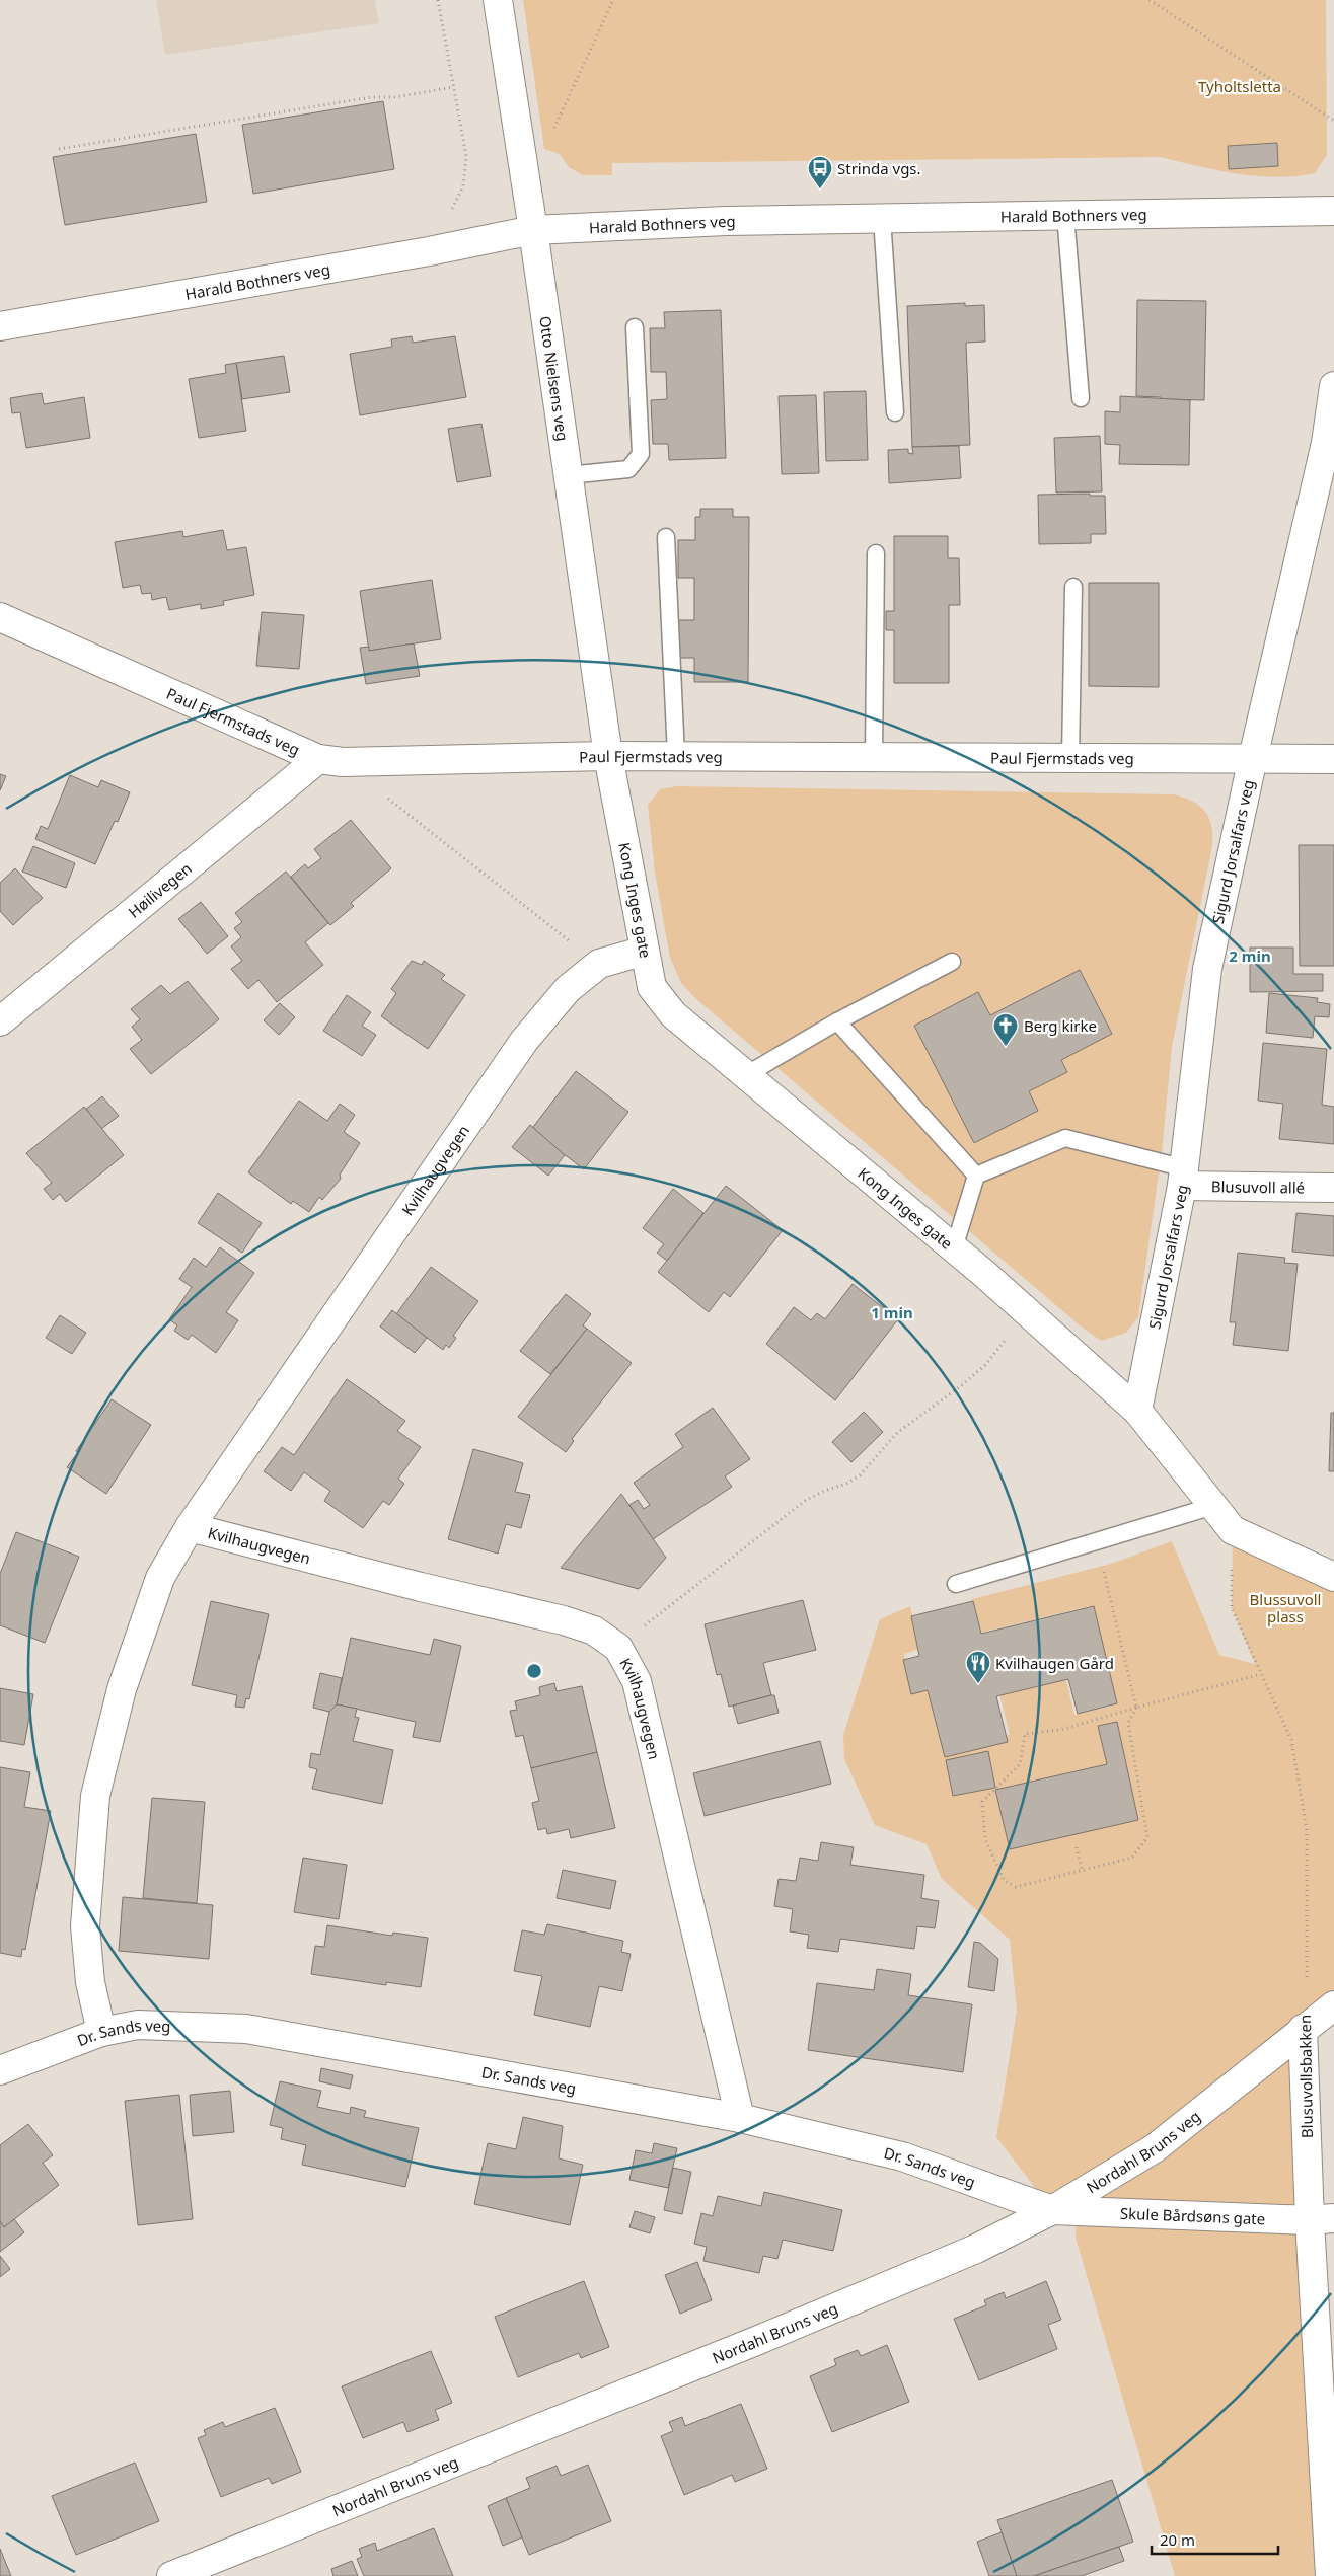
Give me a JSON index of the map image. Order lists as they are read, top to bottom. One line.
{"streets":{"street":["Harald Bothners veg","Otto Nielsens veg","Paul Fjermstads veg","Sigurd Jorsalfars veg","Høilivegen","Kong Inges gate","Kvilhaugvegen","Blusuvoll allé","Dr. Sands veg","Blusuvollsbakken","Nordahl Bruns veg","Skule Bårdsøns gate"]},"crossings":[["Harald Bothners veg","Otto Nielsens veg"],["Otto Nielsens veg","Paul Fjermstads veg"],["Otto Nielsens veg","Kong Inges gate"],["Paul Fjermstads veg","Sigurd Jorsalfars veg"],["Paul Fjermstads veg","Høilivegen"],["Paul Fjermstads veg","Kong Inges gate"],["Sigurd Jorsalfars veg","Kong Inges gate"],["Sigurd Jorsalfars veg","Blusuvoll allé"],["Kong Inges gate","Kvilhaugvegen"],["Kong Inges gate","Blusuvollsbakken"],["Kvilhaugvegen","Dr. Sands veg"],["Dr. Sands veg","Nordahl Bruns veg"],["Dr. Sands veg","Skule Bårdsøns gate"],["Blusuvollsbakken","Nordahl Bruns veg"],["Blusuvollsbakken","Skule Bårdsøns gate"],["Nordahl Bruns veg","Skule Bårdsøns gate"]],"parks":["Tyholtsletta","Blussuvoll plass"],"places":{"bus stop":["Strinda vgs."],"church":["Berg kirke"],"restaurant":["Kvilhaugen Gård"]},"scale_bar":"20 m","rings":["2 min","1 min"]}
